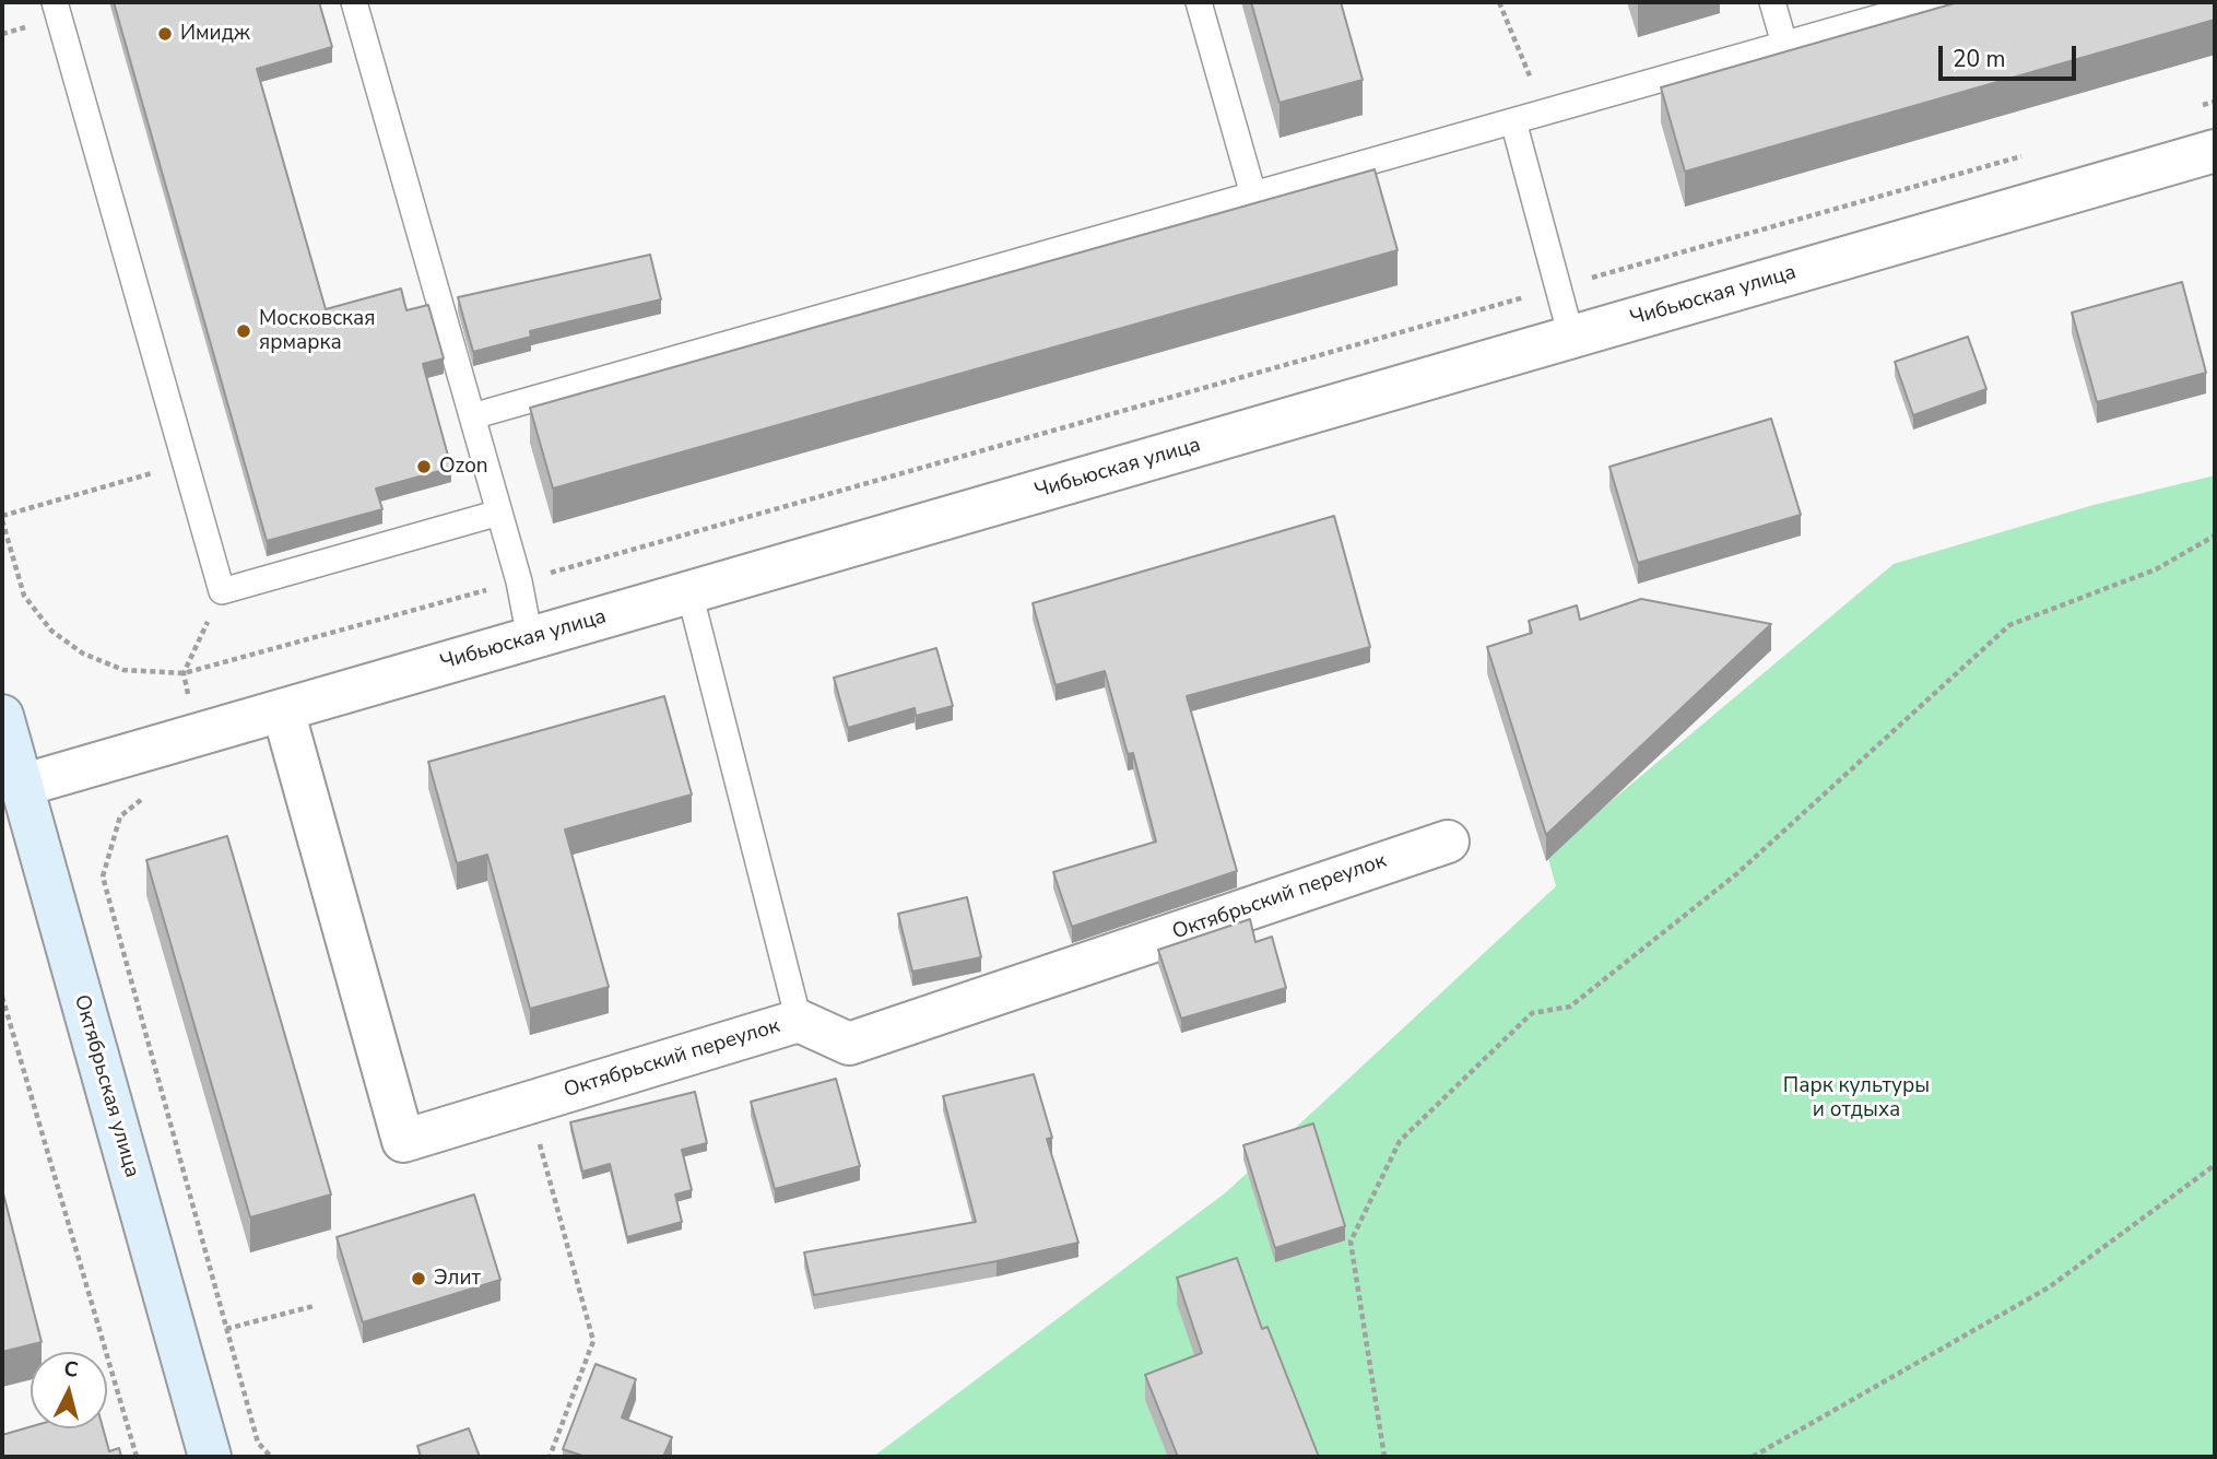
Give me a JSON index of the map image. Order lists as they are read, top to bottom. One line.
{"streets":{"main road":["Октябрьская улица"],"street":["Чибьюская улица","Октябрьский переулок"]},"crossings":[["Чибьюская улица","Октябрьский переулок"],["Чибьюская улица","Октябрьская улица"]],"parks":["Парк культуры и отдыха"],"places":["Имидж","Московская ярмарка","Ozon","Элит"],"scale_bar":"20 m","north":"top"}
